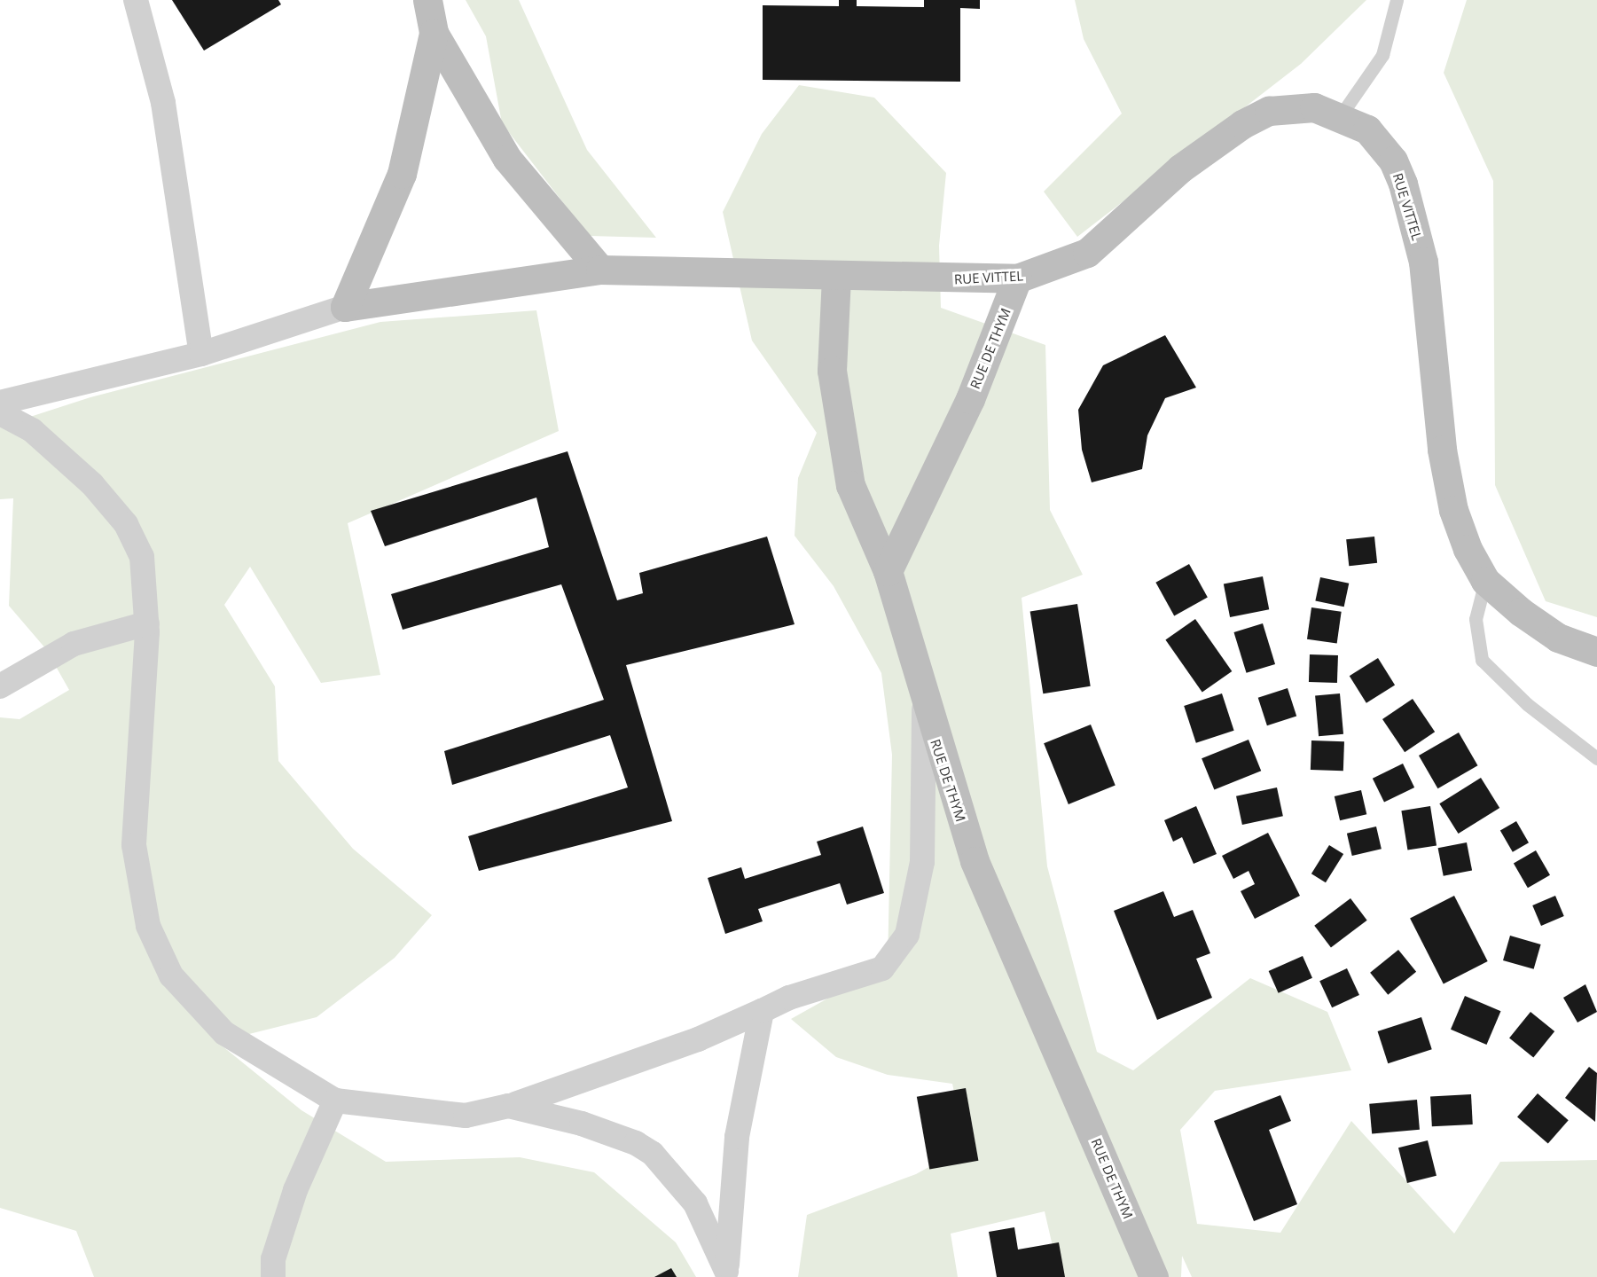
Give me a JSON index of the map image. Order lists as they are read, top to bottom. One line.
{"streets":{"street":["RUE VITTEL","RUE DE THYM"]},"crossings":[["RUE VITTEL","RUE DE THYM"]]}
